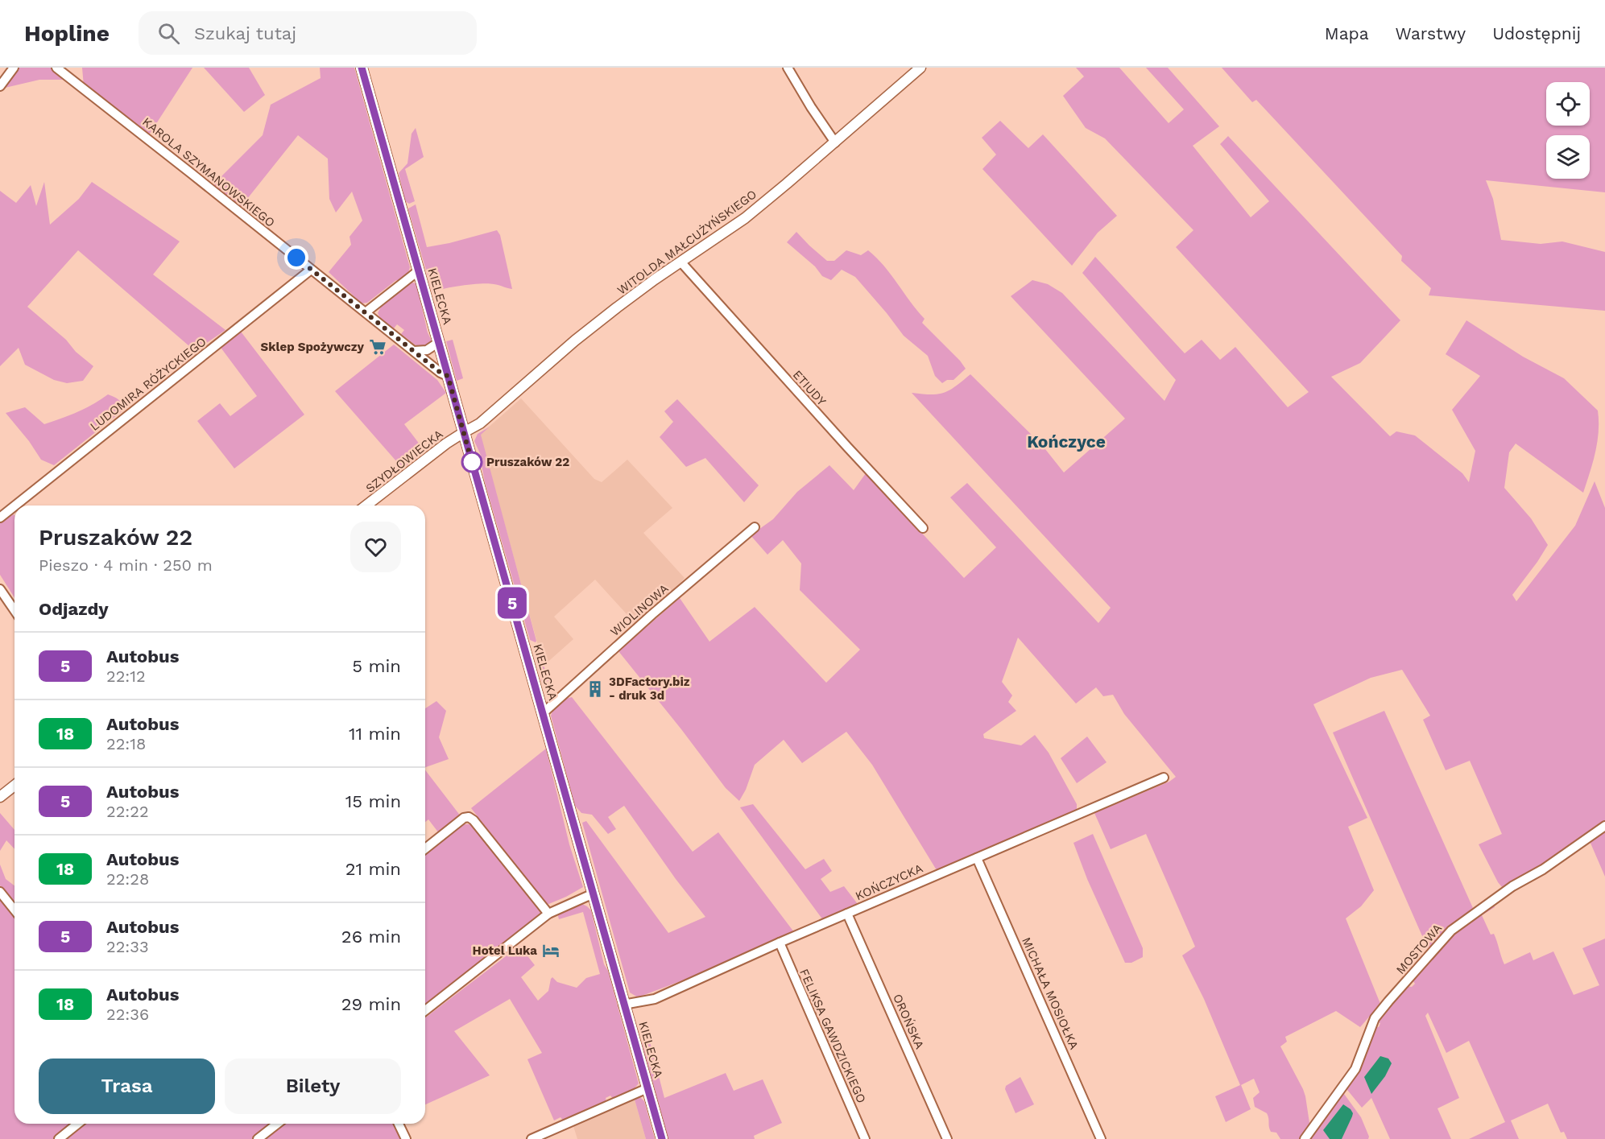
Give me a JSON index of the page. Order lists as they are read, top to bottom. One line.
{"streets":{"main road":["KIELECKA"],"street":["KAROLA SZYMANOWSKIEGO","WITOLDA MAŁCUŻYŃSKIEGO","LUDOMIRA RÓŻYCKIEGO","ETIUDY","SZYDŁOWIECKA","WIOLINOWA","KOŃCZYCKA","MOSTOWA","MICHAŁA MOSIOŁKA","OROŃSKA","FELIKSA GAWDZICKIEGO"]},"crossings":[["KAROLA SZYMANOWSKIEGO","KIELECKA"],["KAROLA SZYMANOWSKIEGO","LUDOMIRA RÓŻYCKIEGO"],["WITOLDA MAŁCUŻYŃSKIEGO","KIELECKA"],["WITOLDA MAŁCUŻYŃSKIEGO","ETIUDY"],["WITOLDA MAŁCUŻYŃSKIEGO","SZYDŁOWIECKA"],["KIELECKA","SZYDŁOWIECKA"],["KIELECKA","WIOLINOWA"],["KIELECKA","KOŃCZYCKA"],["KOŃCZYCKA","MICHAŁA MOSIOŁKA"],["KOŃCZYCKA","OROŃSKA"],["KOŃCZYCKA","FELIKSA GAWDZICKIEGO"]],"districts":["Kończyce"],"places":{"supermarket":["Sklep Spożywczy"],"other":["Pruszaków 22"],"building":["3DFactory.biz - druk 3d"],"hotel":["Hotel Luka"]},"lines":["bus line 5"],"page":{"header":"Hopline","search":"Szukaj tutaj","nav":["Mapa","Warstwy","Udostępnij"],"on_map":"5","heading":[["Pruszaków 22","Pieszo · 4 min · 250 m"],"Odjazdy"],"list":[{"mark":"5","name":"Autobus","note":"22:12","value":"5 min"},{"mark":"18","name":"Autobus","note":"22:18","value":"11 min"},{"mark":"5","name":"Autobus","note":"22:22","value":"15 min"},{"mark":"18","name":"Autobus","note":"22:28","value":"21 min"},{"mark":"5","name":"Autobus","note":"22:33","value":"26 min"},{"mark":"18","name":"Autobus","note":"22:36","value":"29 min"}],"buttons":["Trasa","Bilety"]}}
